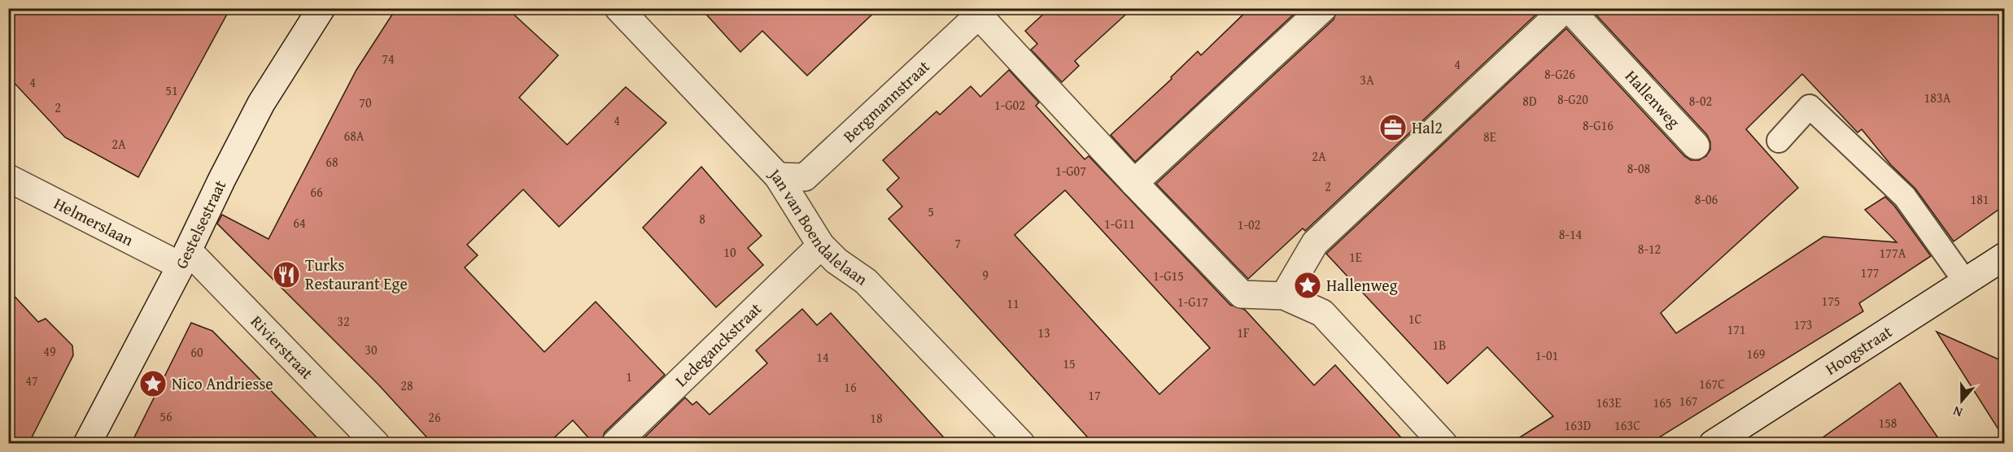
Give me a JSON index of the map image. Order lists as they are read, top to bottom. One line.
{"streets":{"street":["Hallenweg","Bergmannstraat","Helmerslaan","Gestelsestraat","Jan van Boendalelaan","Ledeganckstraat","Rivierstraat","Hoogstraat"]},"crossings":[["Bergmannstraat","Jan van Boendalelaan"],["Helmerslaan","Gestelsestraat"],["Helmerslaan","Rivierstraat"],["Gestelsestraat","Rivierstraat"],["Jan van Boendalelaan","Ledeganckstraat"]],"places":{"office":["Hal2"],"restaurant":["Turks Restaurant Ege"],"place":["Hallenweg","Nico Andriesse"]},"house_numbers":["74","4","8-G26","3A","4","51","183A","8-G20","8D","8-02","70","1-G02","2","4","8-G16","68A","8E","2A","2A","68","8-08","1-G07","2","66","8-06","181","5","8","64","1-G11","1-02","8-14","7","8-12","10","177A","1E","177","9","1-G15","175","1-G17","11","1C","32","173","171","13","1F","1B","30","49","60","169","1-01","14","15","1","47","167C","28","16","17","167","163E","165","56","26","18","158","163D","163C"],"north":"bottom"}
